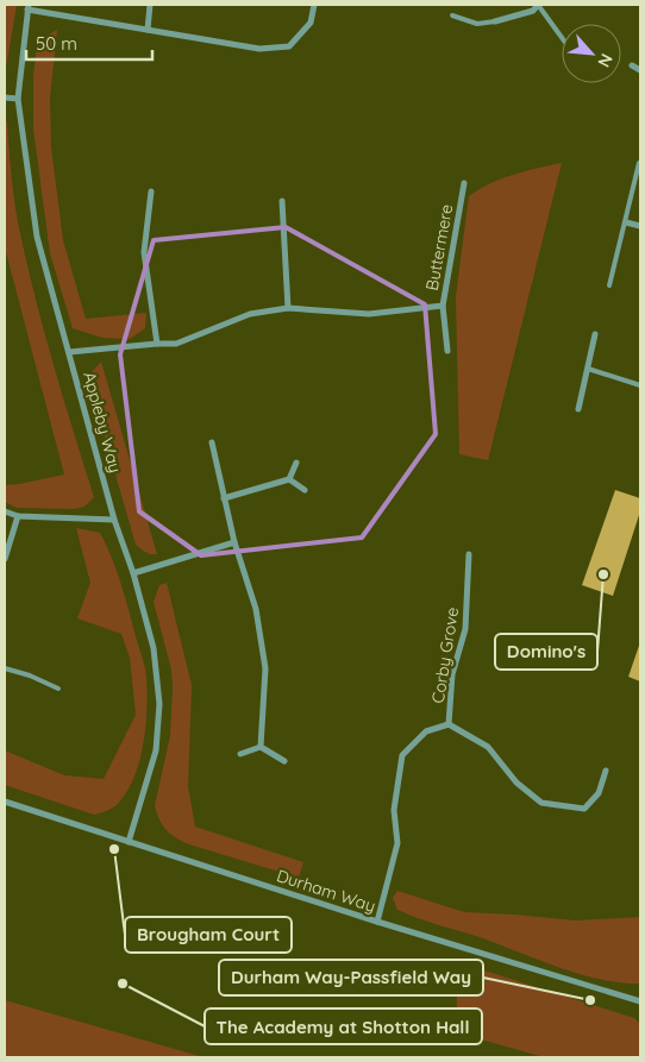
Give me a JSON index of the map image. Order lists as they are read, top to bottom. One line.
{"streets":{"street":["Buttermere","Appleby Way","Corby Grove","Durham Way"]},"crossings":[["Buttermere","Appleby Way"],["Appleby Way","Durham Way"],["Corby Grove","Durham Way"]],"places":["Domino's","Brougham Court","The Academy at Shotton Hall","Durham Way-Passfield Way"],"scale_bar":"50 m","north":"bottom right"}
